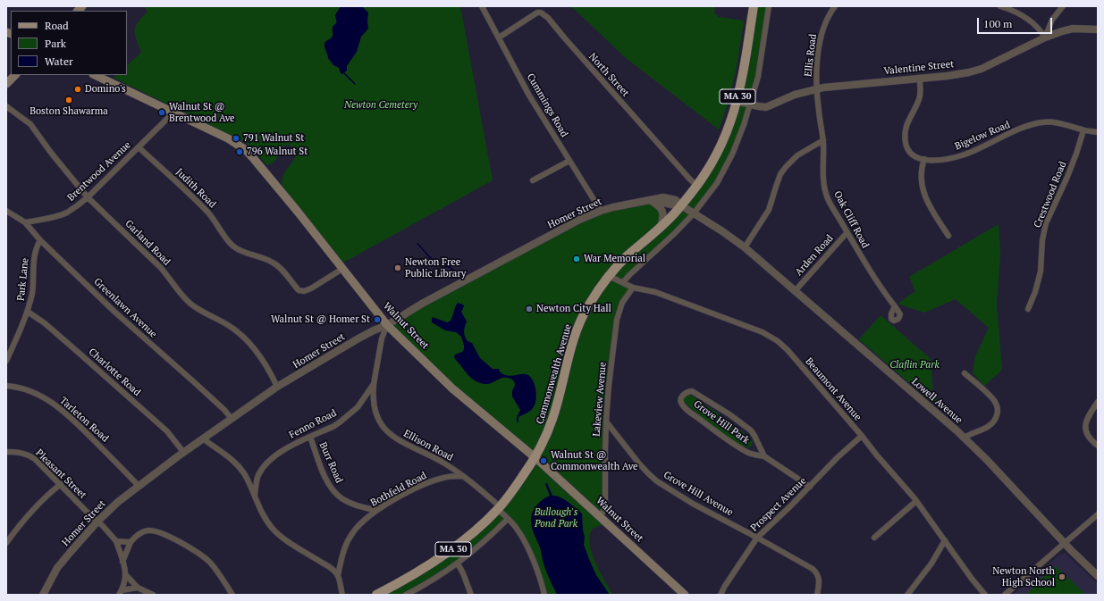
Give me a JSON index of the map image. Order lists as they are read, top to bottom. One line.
{"streets":{"main road":["MA 30","Walnut Street","Commonwealth Avenue"],"street":["Ellis Road","Valentine Street","North Street","Cummings Road","Bigelow Road","Brentwood Avenue","Judith Road","Crestwood Road","Homer Street","Oak Cliff Road","Garland Road","Arden Road","Park Lane","Greenlawn Avenue","Charlotte Road","Beaumont Avenue","Lakeview Avenue","Lowell Avenue","Tarleton Road","Grove Hill Park","Fenno Road","Ellison Road","Burr Road","Pleasant Street","Bothfeld Road","Grove Hill Avenue","Prospect Avenue"]},"crossings":[["Ellis Road","Valentine Street"],["Ellis Road","Oak Cliff Road"],["Valentine Street","Bigelow Road"],["Valentine Street","Oak Cliff Road"],["Valentine Street","Commonwealth Avenue"],["North Street","Cummings Road"],["North Street","Commonwealth Avenue"],["Cummings Road","Homer Street"],["Bigelow Road","Crestwood Road"],["Brentwood Avenue","Judith Road"],["Brentwood Avenue","Garland Road"],["Brentwood Avenue","Greenlawn Avenue"],["Brentwood Avenue","Walnut Street"],["Judith Road","Walnut Street"],["Homer Street","Garland Road"],["Homer Street","Greenlawn Avenue"],["Homer Street","Walnut Street"],["Homer Street","Charlotte Road"],["Homer Street","Commonwealth Avenue"],["Homer Street","Lowell Avenue"],["Homer Street","Tarleton Road"],["Homer Street","Fenno Road"],["Homer Street","Pleasant Street"],["Oak Cliff Road","Arden Road"],["Arden Road","Lowell Avenue"],["Park Lane","Greenlawn Avenue"],["Park Lane","Charlotte Road"],["Walnut Street","Commonwealth Avenue"],["Walnut Street","Lakeview Avenue"],["Walnut Street","Fenno Road"],["Commonwealth Avenue","Beaumont Avenue"],["Commonwealth Avenue","Lowell Avenue"],["Commonwealth Avenue","Ellison Road"],["Beaumont Avenue","Lakeview Avenue"],["Beaumont Avenue","Prospect Avenue"],["Lakeview Avenue","Grove Hill Avenue"],["Grove Hill Park","Prospect Avenue"],["Fenno Road","Ellison Road"],["Fenno Road","Burr Road"],["Ellison Road","Bothfeld Road"],["Burr Road","Bothfeld Road"],["Grove Hill Avenue","Prospect Avenue"]],"parks":["Newton Cemetery","Claflin Park","Bullough's Pond Park"],"places":["Domino's","Boston Shawarma","Walnut St @ Brentwood Ave","791 Walnut St","796 Walnut St","War Memorial","Newton Free Public Library","Newton City Hall","Walnut St @ Homer St","Walnut St @ Commonwealth Ave","Newton North High School"],"legend":["Road","Park","Water"],"scale_bar":"100 m"}
